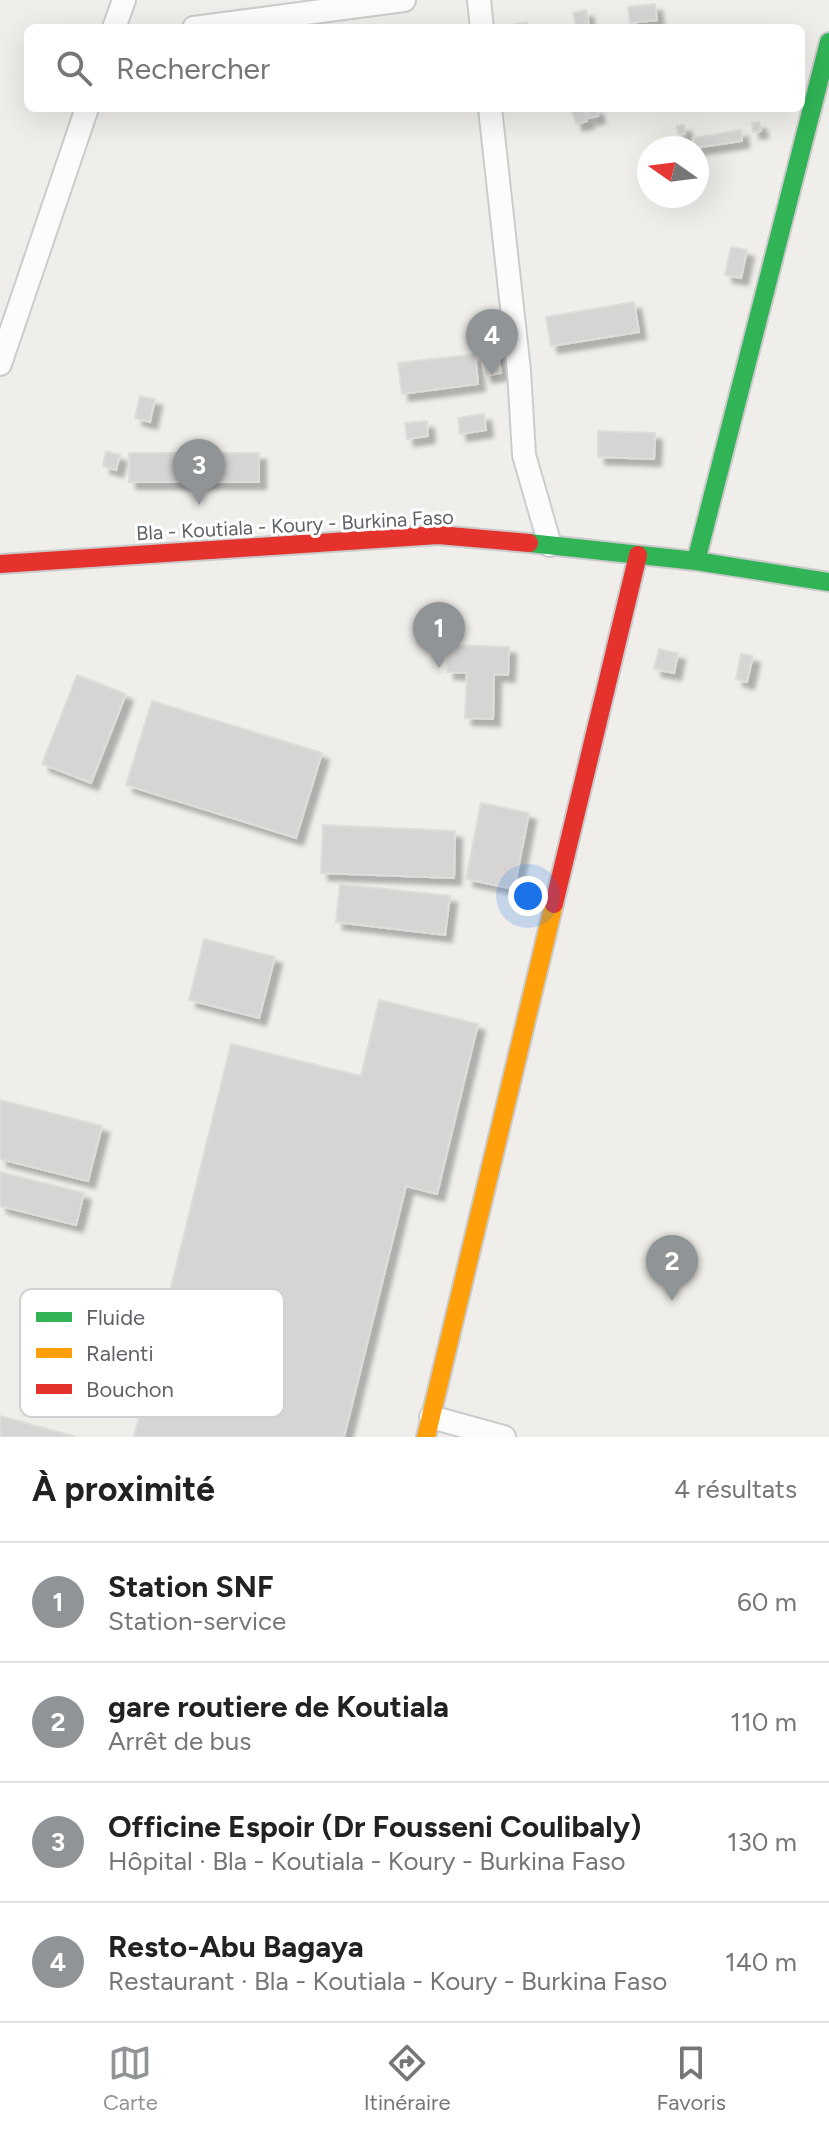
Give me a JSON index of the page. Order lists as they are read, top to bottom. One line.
{"streets":{"street":["Bla - Koutiala - Koury - Burkina Faso"]},"legend":["Fluide","Ralenti","Bouchon"],"north":"left","page":{"search":"Rechercher","pins":["4","3","1","2"],"heading":["À proximité","4 résultats"],"list":[{"mark":"1","name":"Station SNF","note":"Station-service","value":"60 m"},{"mark":"2","name":"gare routiere de Koutiala","note":"Arrêt de bus","value":"110 m"},{"mark":"3","name":"Officine Espoir (Dr Fousseni Coulibaly)","note":"Hôpital · Bla - Koutiala - Koury - Burkina Faso","value":"130 m"},{"mark":"4","name":"Resto-Abu Bagaya","note":"Restaurant · Bla - Koutiala - Koury - Burkina Faso","value":"140 m"}],"nav":["Carte","Itinéraire","Favoris"]}}
